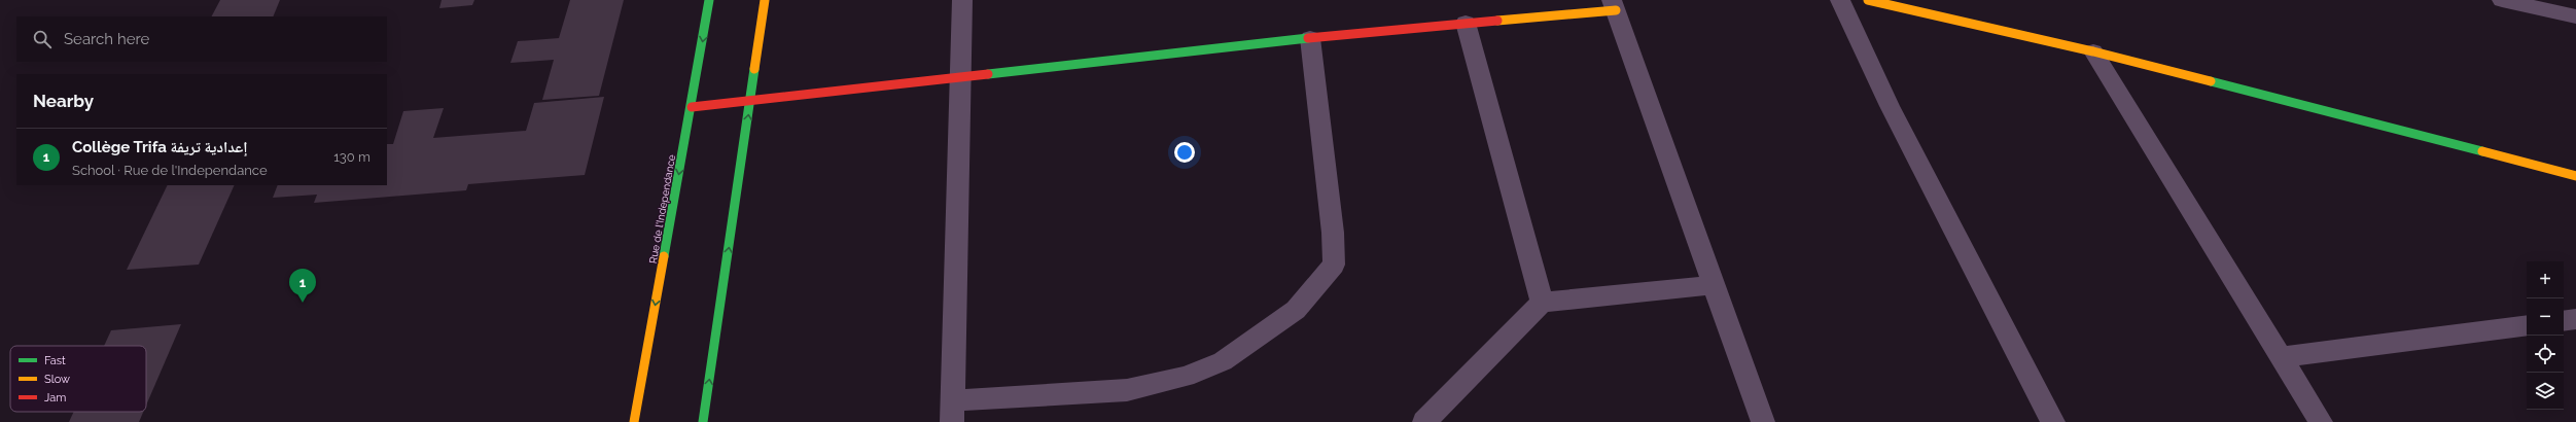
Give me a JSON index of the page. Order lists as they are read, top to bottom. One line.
{"streets":{"street":["Rue de l'Independance"]},"legend":["Fast","Slow","Jam"],"page":{"search":"Search here","heading":"Nearby","list":[{"mark":"1","name":"Collège Trifa إعدادية تريفة","note":"School · Rue de l'Independance","value":"130 m"}],"map_buttons":["+","−"],"pins":"1"}}
